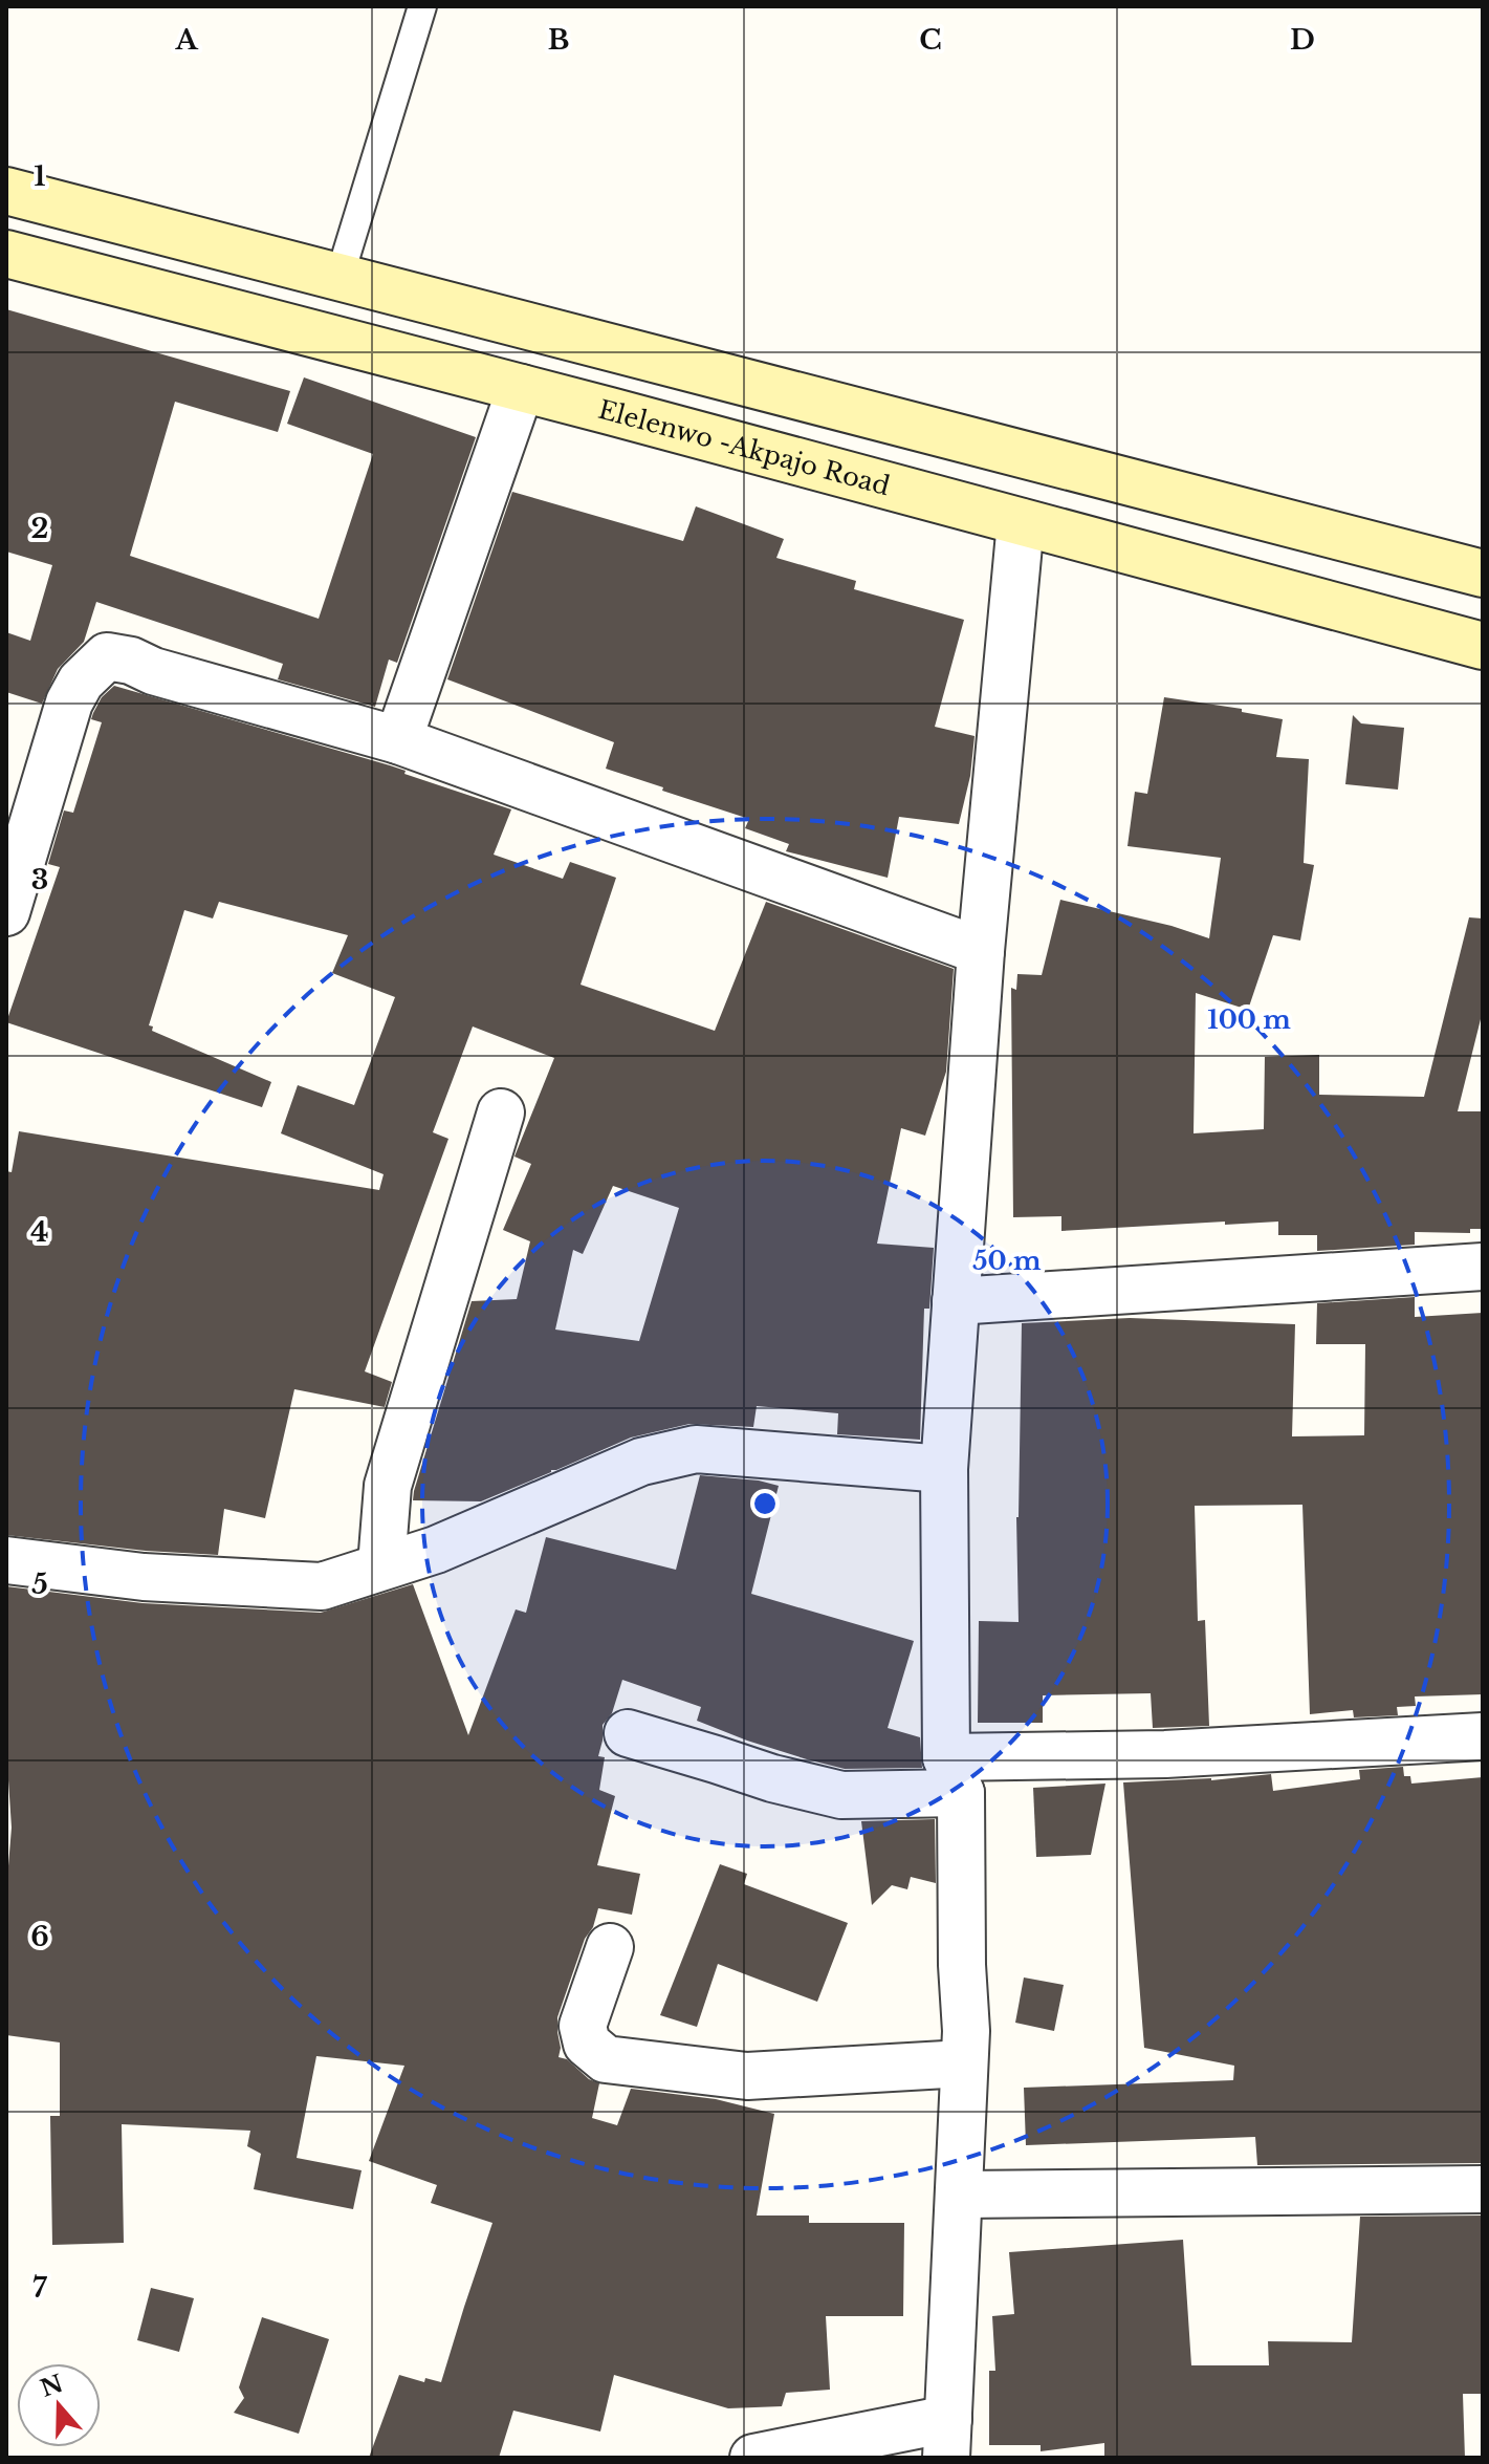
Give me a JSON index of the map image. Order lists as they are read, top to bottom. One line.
{"streets":{"main road":["Elelenwo -Akpajo Road"]},"north":"top","grid":{"columns":["A","B","C","D"],"rows":["1","2","3","4","5","6","7"]},"rings":["100 m","50 m"]}
